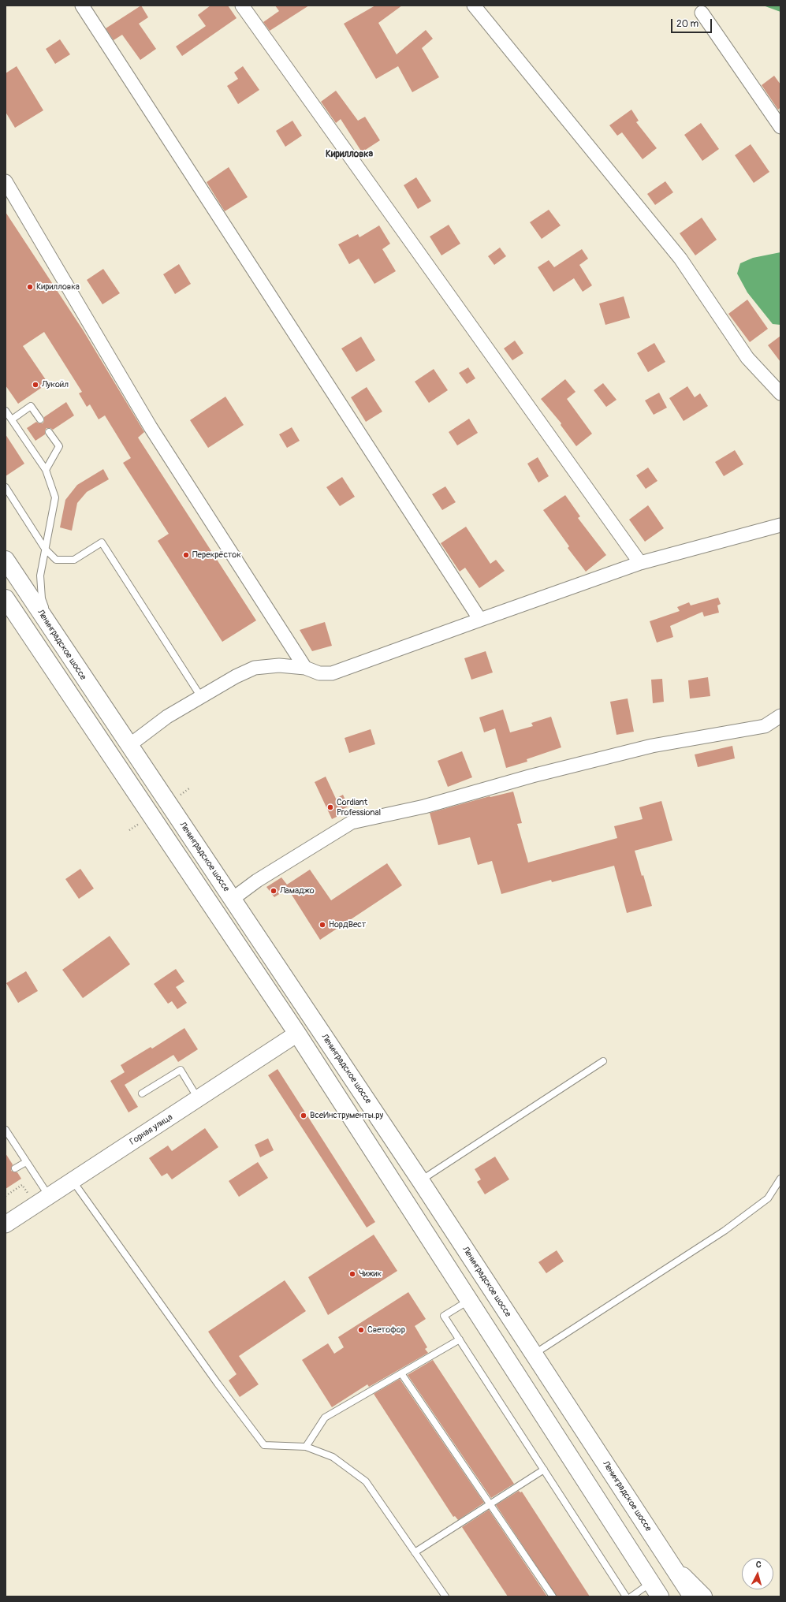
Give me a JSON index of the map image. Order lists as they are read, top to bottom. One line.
{"streets":{"main road":["Ленинградское шоссе"],"street":["Горная улица"]},"districts":["Кирилловка"],"places":["Кирилловка","Лукойл","Перекрёсток","Cordiant Professional","Ламаджо","НордВест","ВсеИнструменты.ру","Чижик","Светофор"],"scale_bar":"20 m","north":"top"}
